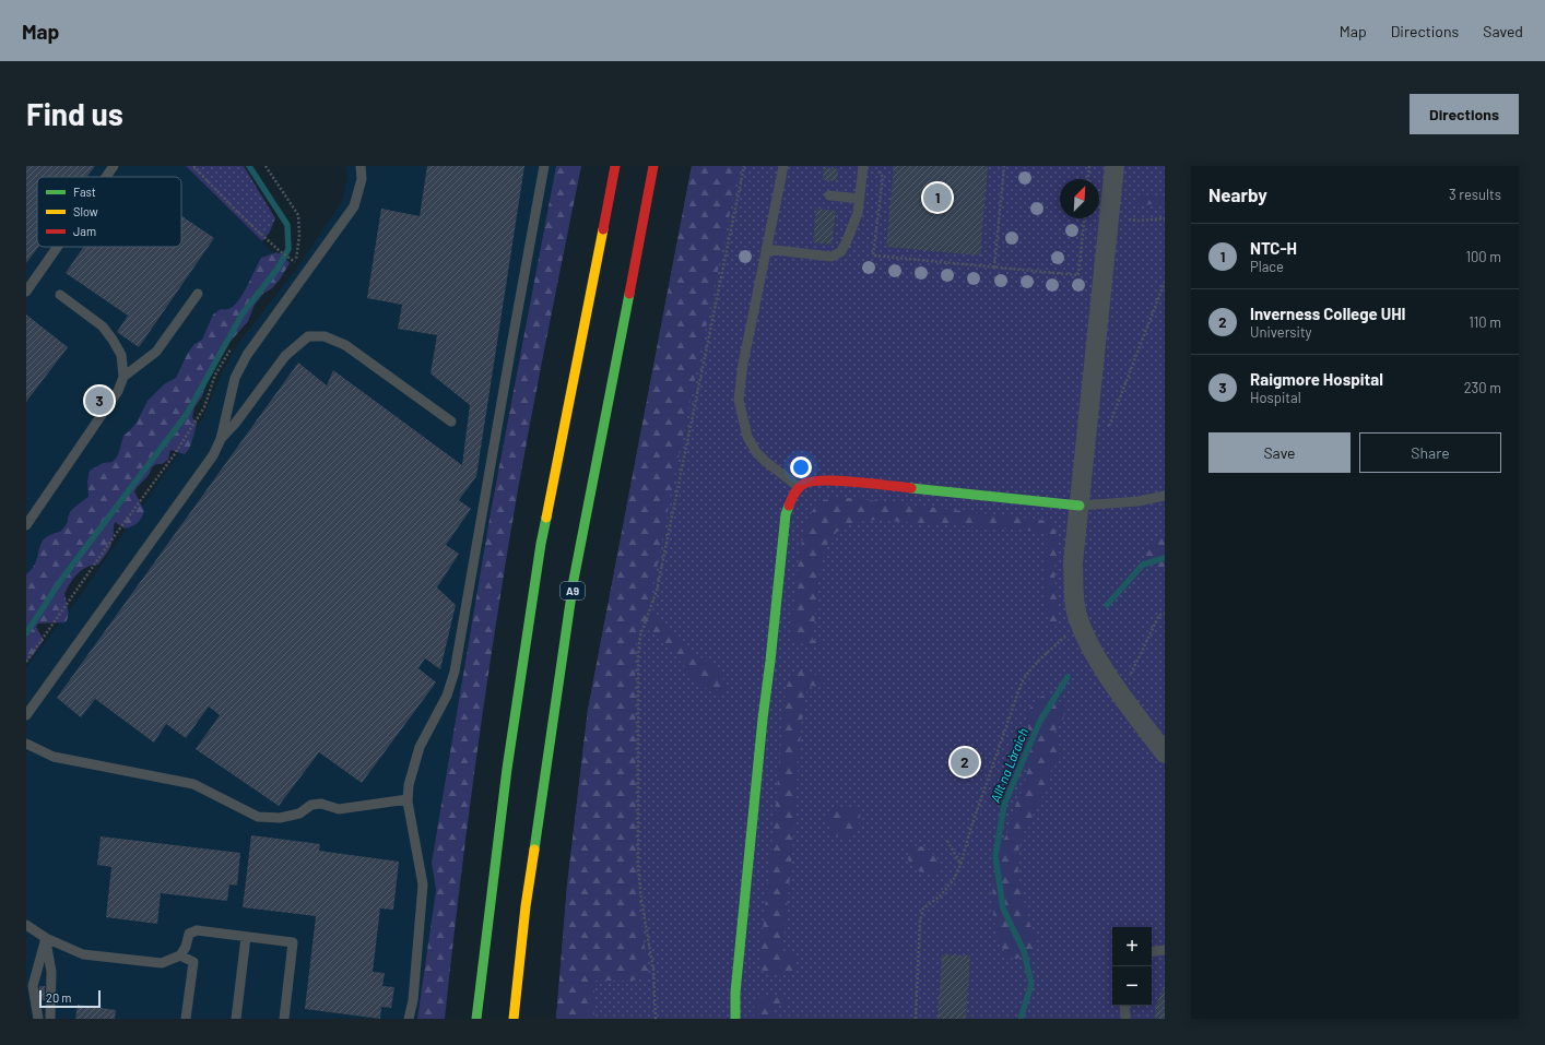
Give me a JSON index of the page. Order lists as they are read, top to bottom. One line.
{"streets":{"main road":["A9"]},"water":["Allt na Làraich"],"legend":["Fast","Slow","Jam"],"scale_bar":"20 m","north":"top right","page":{"header":"Map","nav":["Map","Directions","Saved"],"buttons":["Directions",["Save","Share"]],"title":"Find us","heading":["Nearby","3 results"],"pins":["1","3","2"],"list":[{"mark":"1","name":"NTC-H","note":"Place","value":"100 m"},{"mark":"2","name":"Inverness College UHI","note":"University","value":"110 m"},{"mark":"3","name":"Raigmore Hospital","note":"Hospital","value":"230 m"}],"map_buttons":["+","−"],"scale":"20 m"}}
